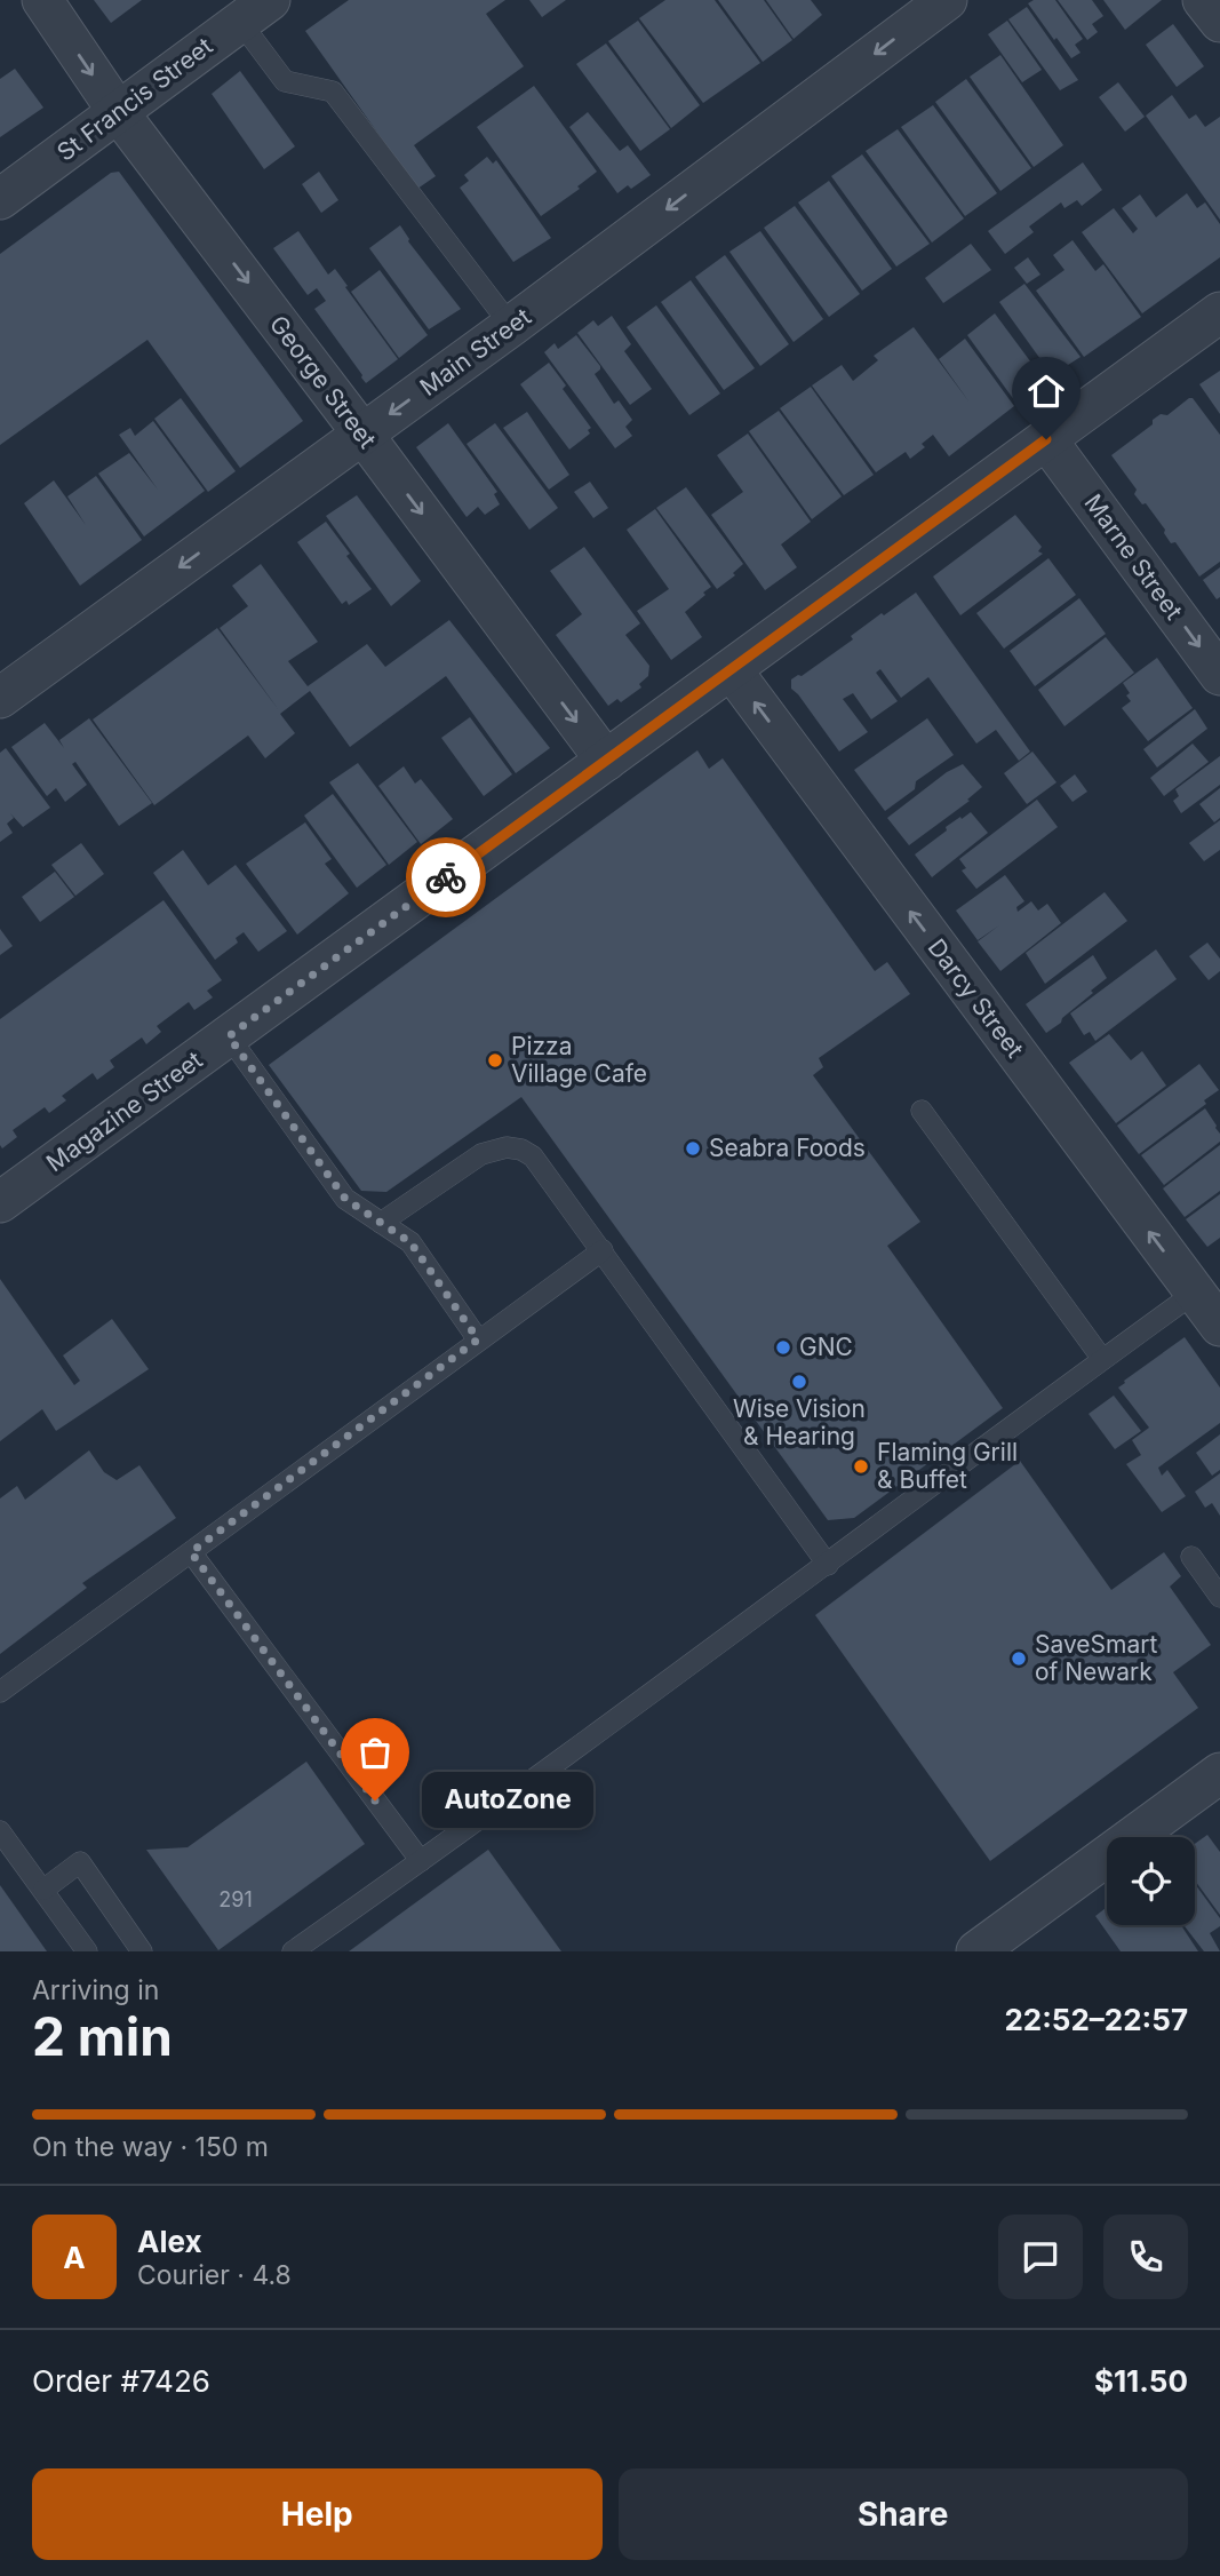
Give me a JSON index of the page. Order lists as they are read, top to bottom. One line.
{"streets":{"street":["St Francis Street","Main Street","George Street","Marne Street","Darcy Street","Magazine Street"]},"crossings":[["St Francis Street","George Street"],["Main Street","George Street"],["George Street","Magazine Street"],["Marne Street","Magazine Street"],["Darcy Street","Magazine Street"]],"one_way":["Main Street","George Street","Marne Street","Darcy Street"],"places":["Pizza Village Cafe","Seabra Foods","GNC","Wise Vision & Hearing","Flaming Grill & Buffet","SaveSmart of Newark","AutoZone"],"house_numbers":["291"],"page":{"bubble":"AutoZone","heading":["2 min","Arriving in","22:52–22:57"],"panel":["Alex","Courier · 4.8","Order #7426","$11.50"],"bar":"On the way · 150 m","round":"A","buttons":["Help","Share"]}}
